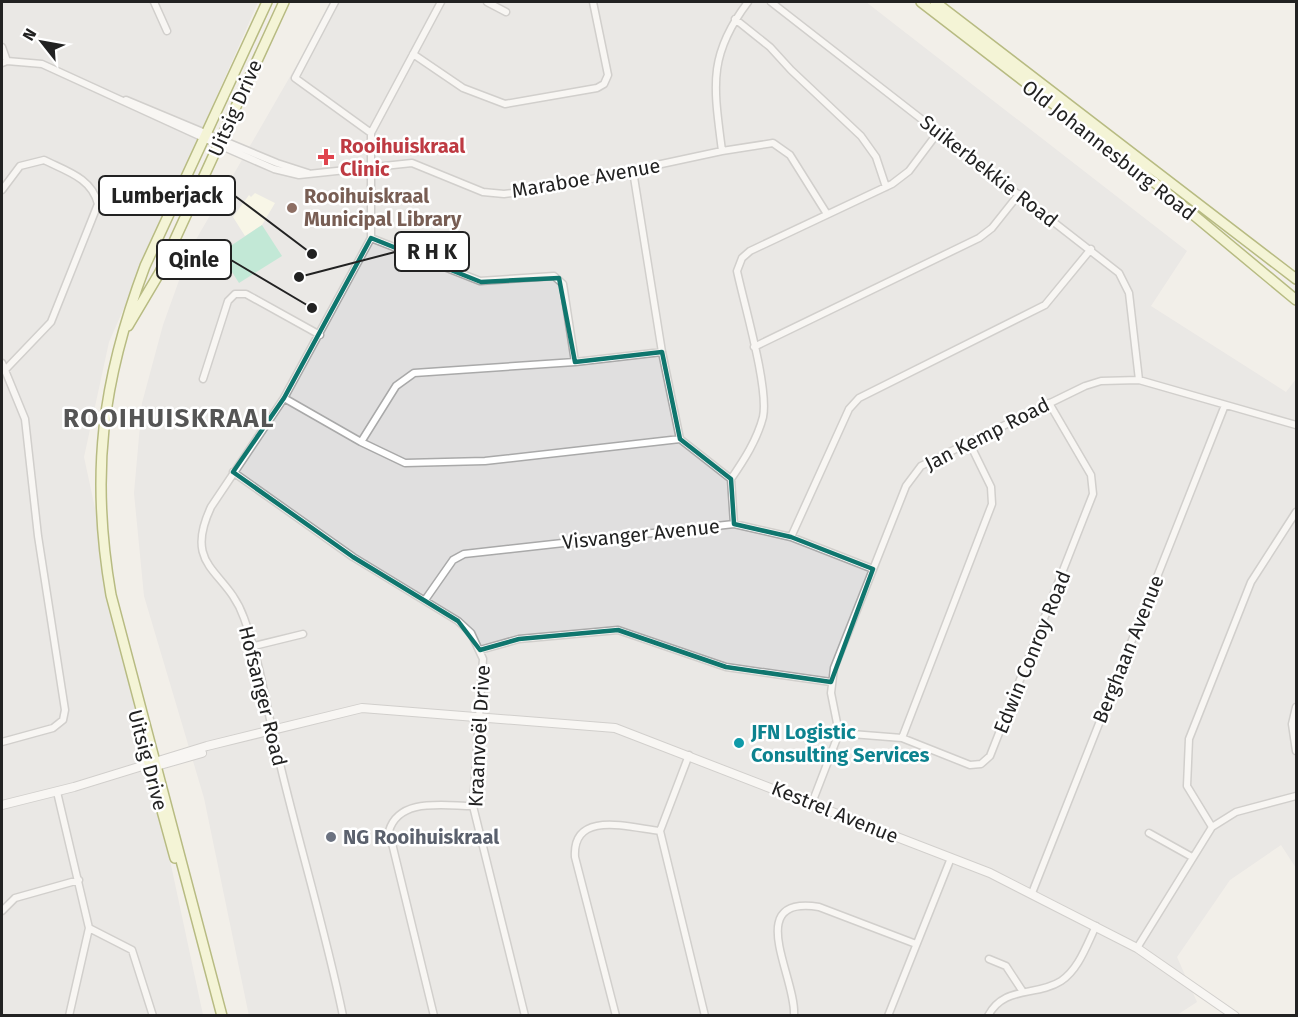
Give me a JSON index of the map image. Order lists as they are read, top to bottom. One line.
{"streets":{"main road":["Uitsig Drive","Old Johannesburg Road"],"street":["Suikerbekkie Road","Maraboe Avenue","Jan Kemp Road","Visvanger Avenue","Berghaan Avenue","Edwin Conroy Road","Hofsanger Road","Kraanvoël Drive","Kestrel Avenue"]},"crossings":[["Uitsig Drive","Maraboe Avenue"],["Uitsig Drive","Kestrel Avenue"],["Suikerbekkie Road","Jan Kemp Road"],["Maraboe Avenue","Hofsanger Road"],["Jan Kemp Road","Visvanger Avenue"],["Jan Kemp Road","Berghaan Avenue"],["Jan Kemp Road","Edwin Conroy Road"],["Visvanger Avenue","Kraanvoël Drive"],["Berghaan Avenue","Kestrel Avenue"],["Hofsanger Road","Kraanvoël Drive"],["Hofsanger Road","Kestrel Avenue"],["Kraanvoël Drive","Kestrel Avenue"]],"districts":["ROOIHUISKRAAL"],"places":{"health":["Rooihuiskraal Clinic"],"other":["Rooihuiskraal Municipal Library","Lumberjack","R H K","Qinle","JFN Logistic Consulting Services","NG Rooihuiskraal"]},"north":"top left"}
